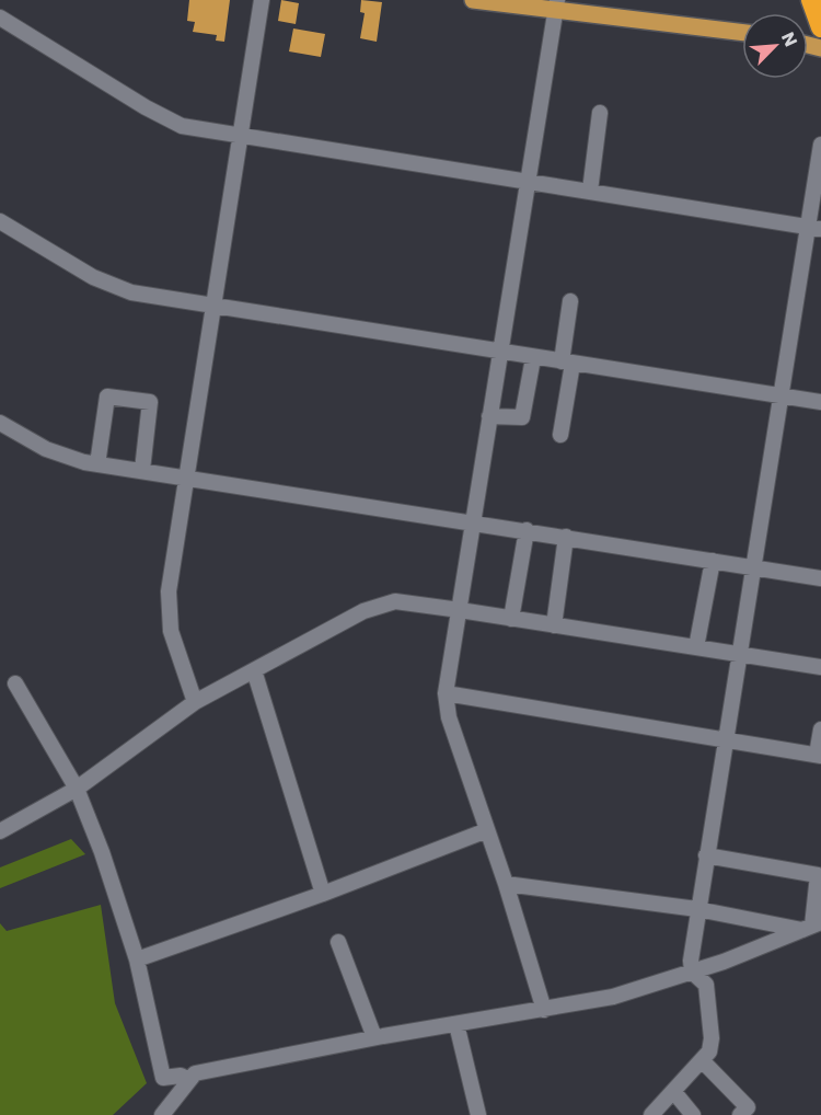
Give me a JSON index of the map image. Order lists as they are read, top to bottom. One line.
{"north":"top right"}
